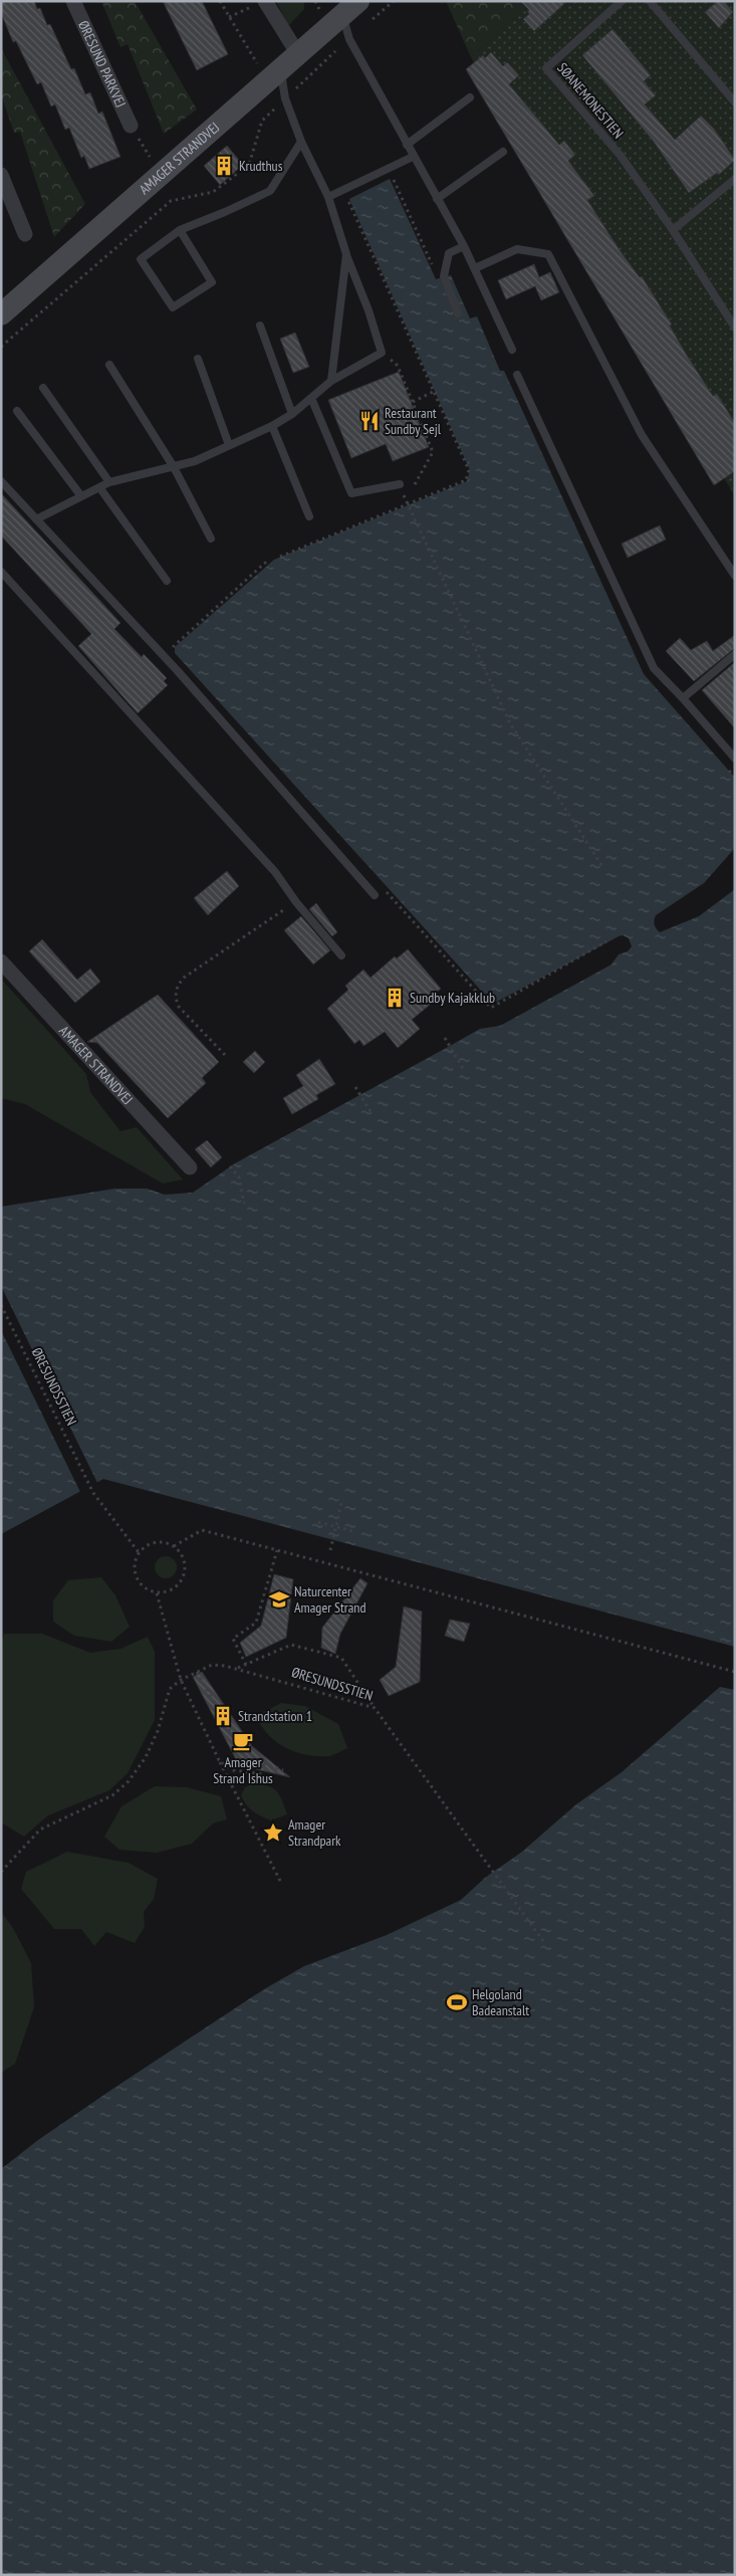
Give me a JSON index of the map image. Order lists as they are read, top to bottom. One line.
{"streets":{"street":["ØRESUND PARKVEJ","AMAGER STRANDVEJ"],"lane":["SØANEMONESTIEN"],"path":["ØRESUNDSSTIEN"]},"places":{"building":["Krudthus","Sundby Kajakklub","Strandstation 1"],"restaurant":["Restaurant Sundby Sejl"],"school or university":["Naturcenter Amager Strand"],"cafe":["Amager Strand Ishus"],"place":["Amager Strandpark"],"sports":["Helgoland Badeanstalt"]}}
